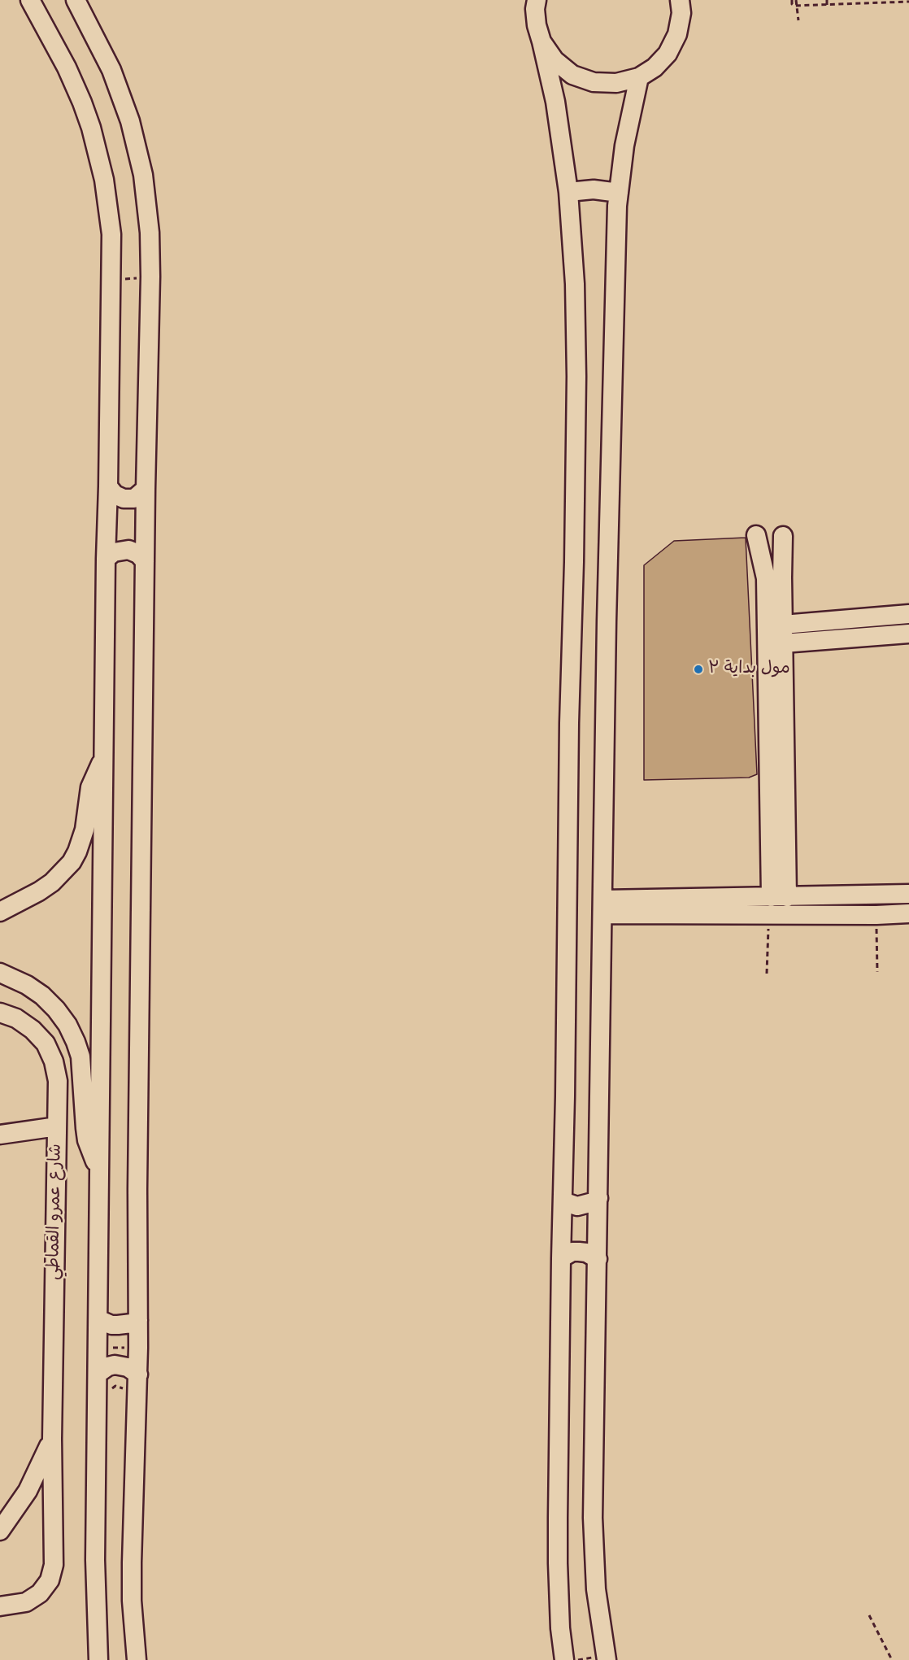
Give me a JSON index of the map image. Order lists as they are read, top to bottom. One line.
{"streets":{"street":["شارع عمرو القماطي"]},"places":["مول بداية ۲"]}
